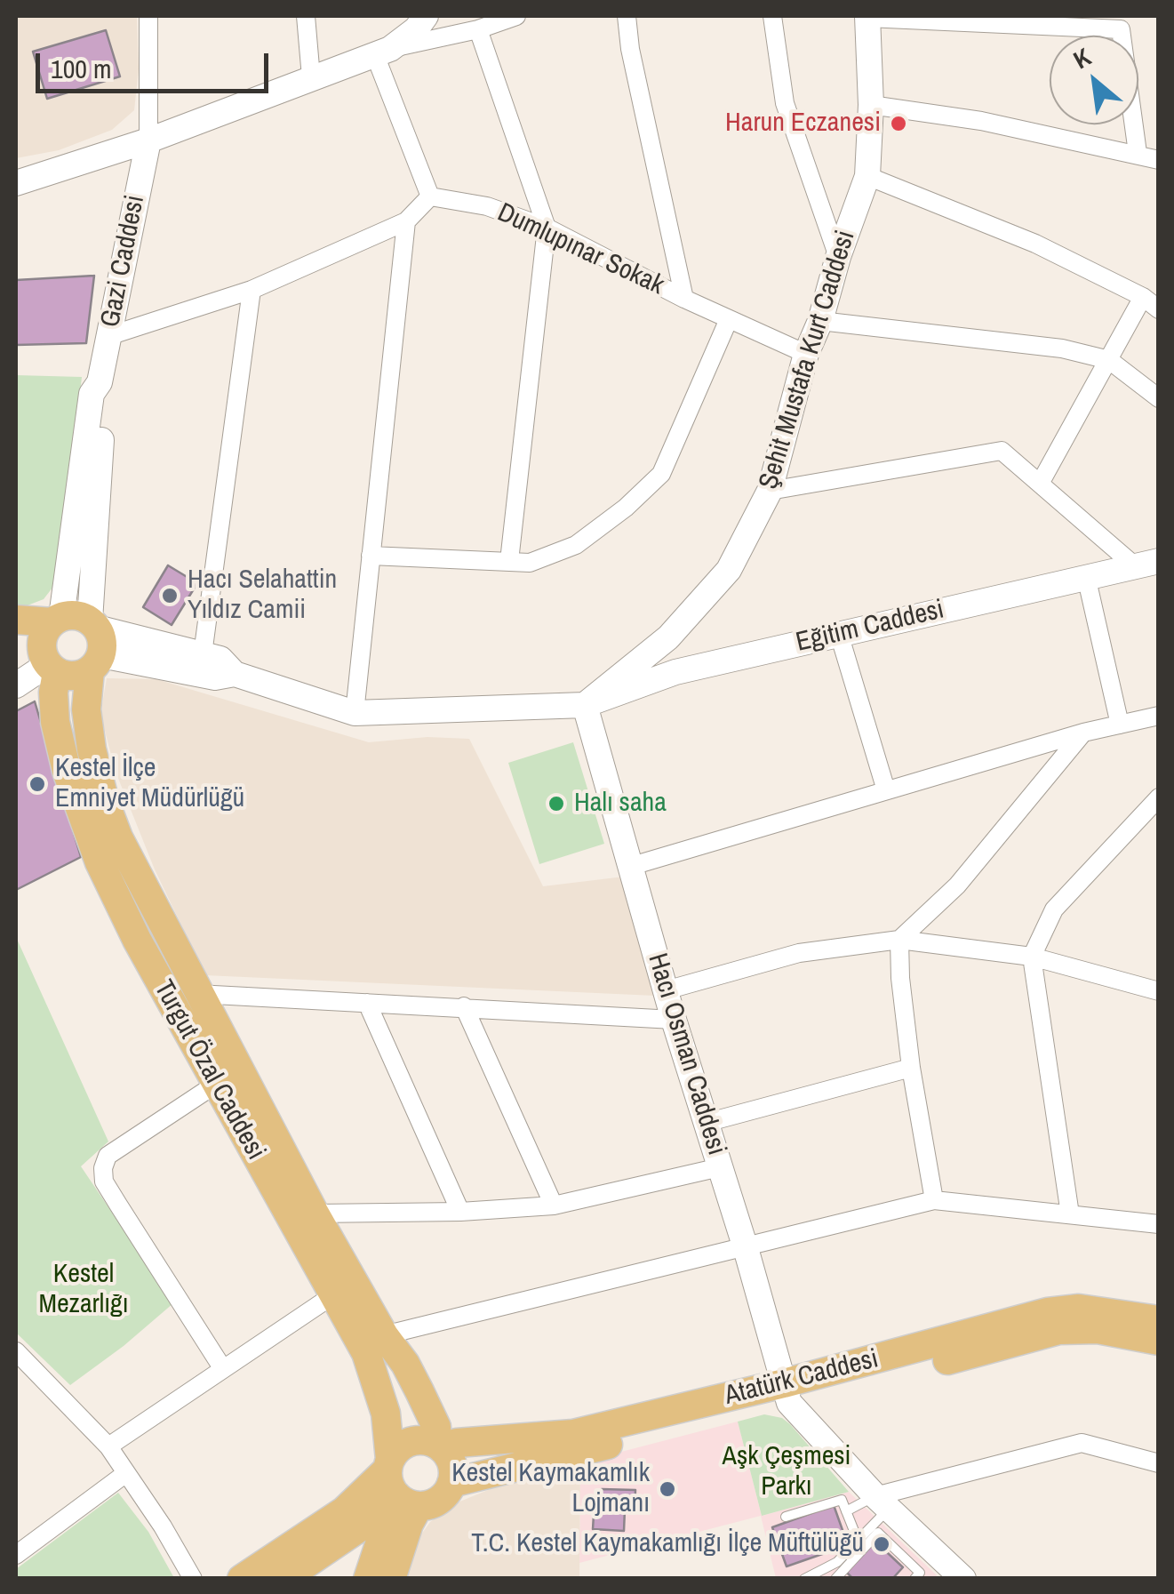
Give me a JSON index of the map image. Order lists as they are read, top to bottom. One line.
{"streets":{"main road":["Gazi Caddesi","Şehit Mustafa Kurt Caddesi","Eğitim Caddesi","Hacı Osman Caddesi","Turgut Özal Caddesi","Atatürk Caddesi"],"street":["Dumlupınar Sokak"]},"crossings":[["Dumlupınar Sokak","Şehit Mustafa Kurt Caddesi"],["Gazi Caddesi","Turgut Özal Caddesi"],["Şehit Mustafa Kurt Caddesi","Eğitim Caddesi"],["Şehit Mustafa Kurt Caddesi","Hacı Osman Caddesi"],["Eğitim Caddesi","Hacı Osman Caddesi"],["Hacı Osman Caddesi","Atatürk Caddesi"],["Turgut Özal Caddesi","Atatürk Caddesi"]],"parks":["Kestel Mezarlığı","Aşk Çeşmesi Parkı"],"places":["Harun Eczanesi","Hacı Selahattin Yıldız Camii","Kestel İlçe Emniyet Müdürlüğü","Halı saha","Kestel Kaymakamlık Lojmanı","T.C. Kestel Kaymakamlığı İlçe Müftülüğü"],"scale_bar":"100 m","north":"top left"}
